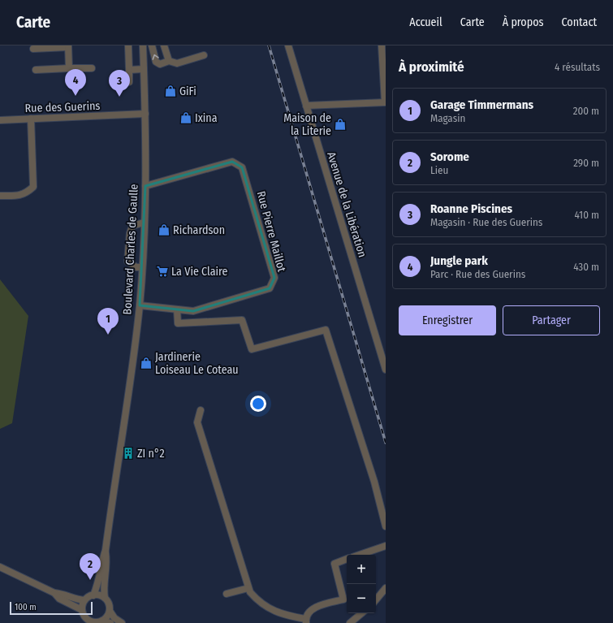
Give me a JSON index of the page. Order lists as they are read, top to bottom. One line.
{"streets":{"street":["Rue des Guerins","Avenue de la Libération","Rue Pierre Maillot","Boulevard Charles de Gaulle"]},"crossings":[["Rue des Guerins","Boulevard Charles de Gaulle"],["Rue Pierre Maillot","Boulevard Charles de Gaulle"]],"places":{"shop":["GiFi","Ixina","Maison de la Literie","Richardson","Jardinerie Loiseau Le Coteau"],"supermarket":["La Vie Claire"],"building":["ZI n°2"]},"scale_bar":"100 m","page":{"header":"Carte","nav":["Accueil","Carte","À propos","Contact"],"heading":["À proximité","4 résultats"],"pins":["4","3","1","2"],"list":[{"mark":"1","name":"Garage Timmermans","note":"Magasin","value":"200 m"},{"mark":"2","name":"Sorome","note":"Lieu","value":"290 m"},{"mark":"3","name":"Roanne Piscines","note":"Magasin · Rue des Guerins","value":"410 m"},{"mark":"4","name":"Jungle park","note":"Parc · Rue des Guerins","value":"430 m"}],"buttons":["Enregistrer","Partager"],"map_buttons":["+","−"],"scale":"100 m"}}
